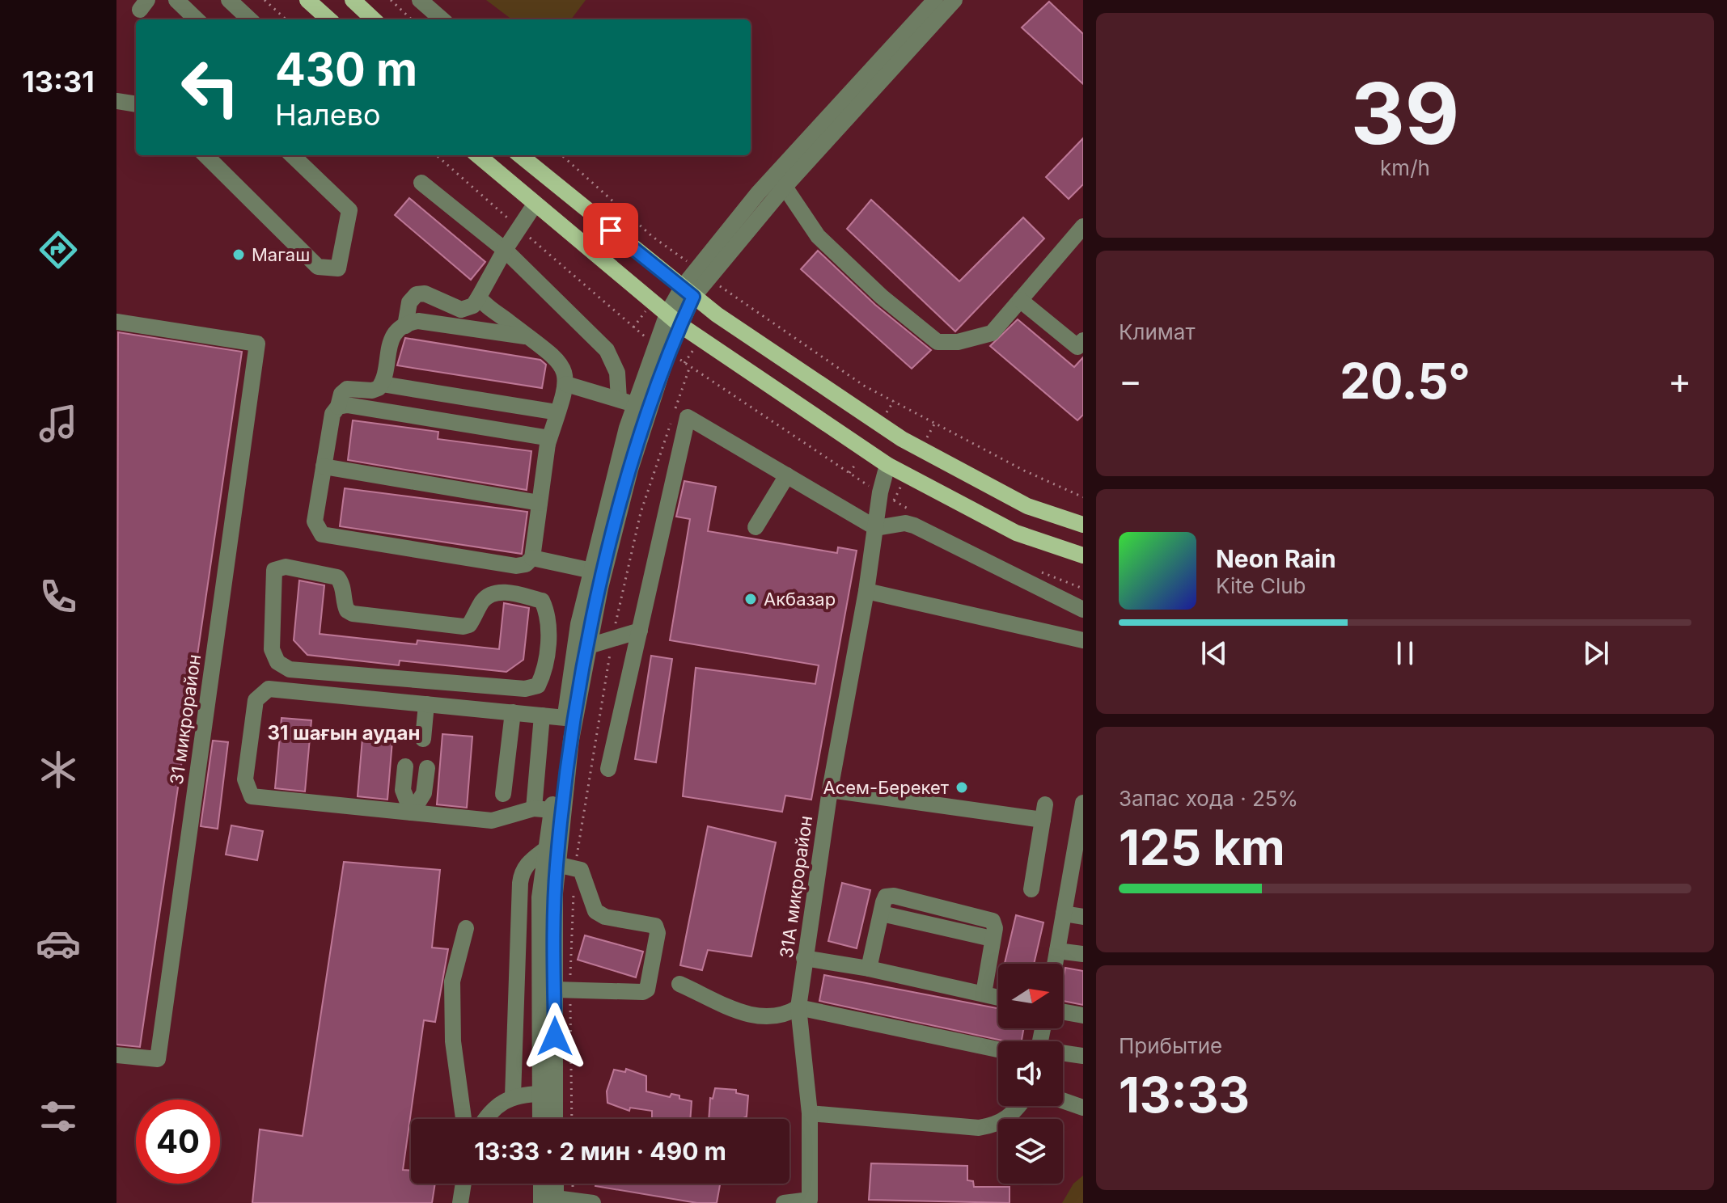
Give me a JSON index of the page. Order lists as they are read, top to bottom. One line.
{"streets":{"street":["31 микрорайон","31А микрорайон"]},"districts":["31 шағын аудан"],"places":["Магаш","Акбазар","Асем-Берекет"],"north":"right","page":{"tabs":"13:31","tile":[["39","km/h"],"Климат",["Запас хода · 25%","125 km"],["Прибытие","13:33"]],"turn":["430 m","Налево"],"heat":["−","20.5°","+"],"song":["Neon Rain","Kite Club"],"limit":"40","trip":"13:33 · 2 мин · 490 m"}}
